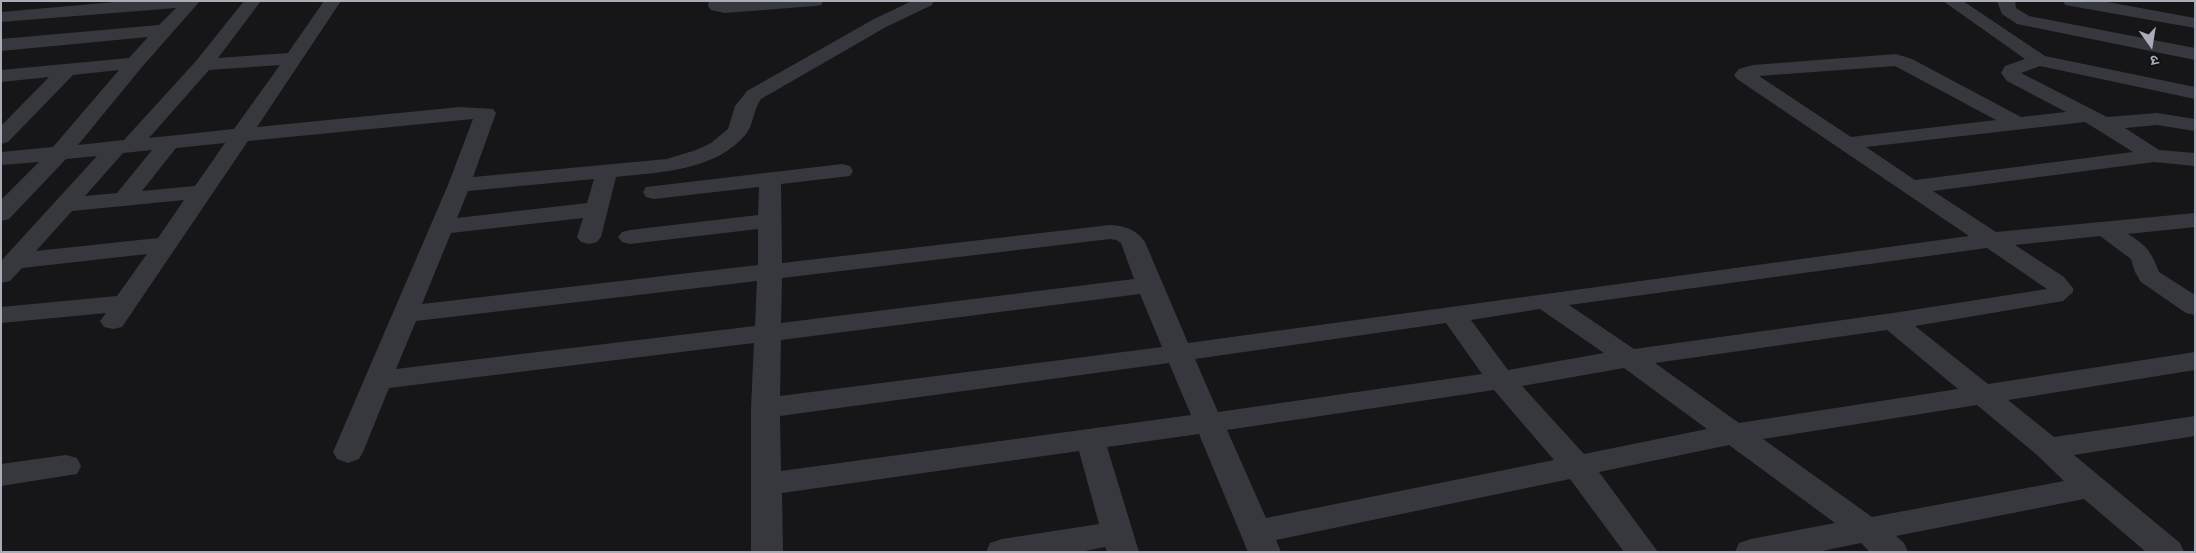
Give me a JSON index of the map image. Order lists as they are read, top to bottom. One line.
{"north":"bottom"}
